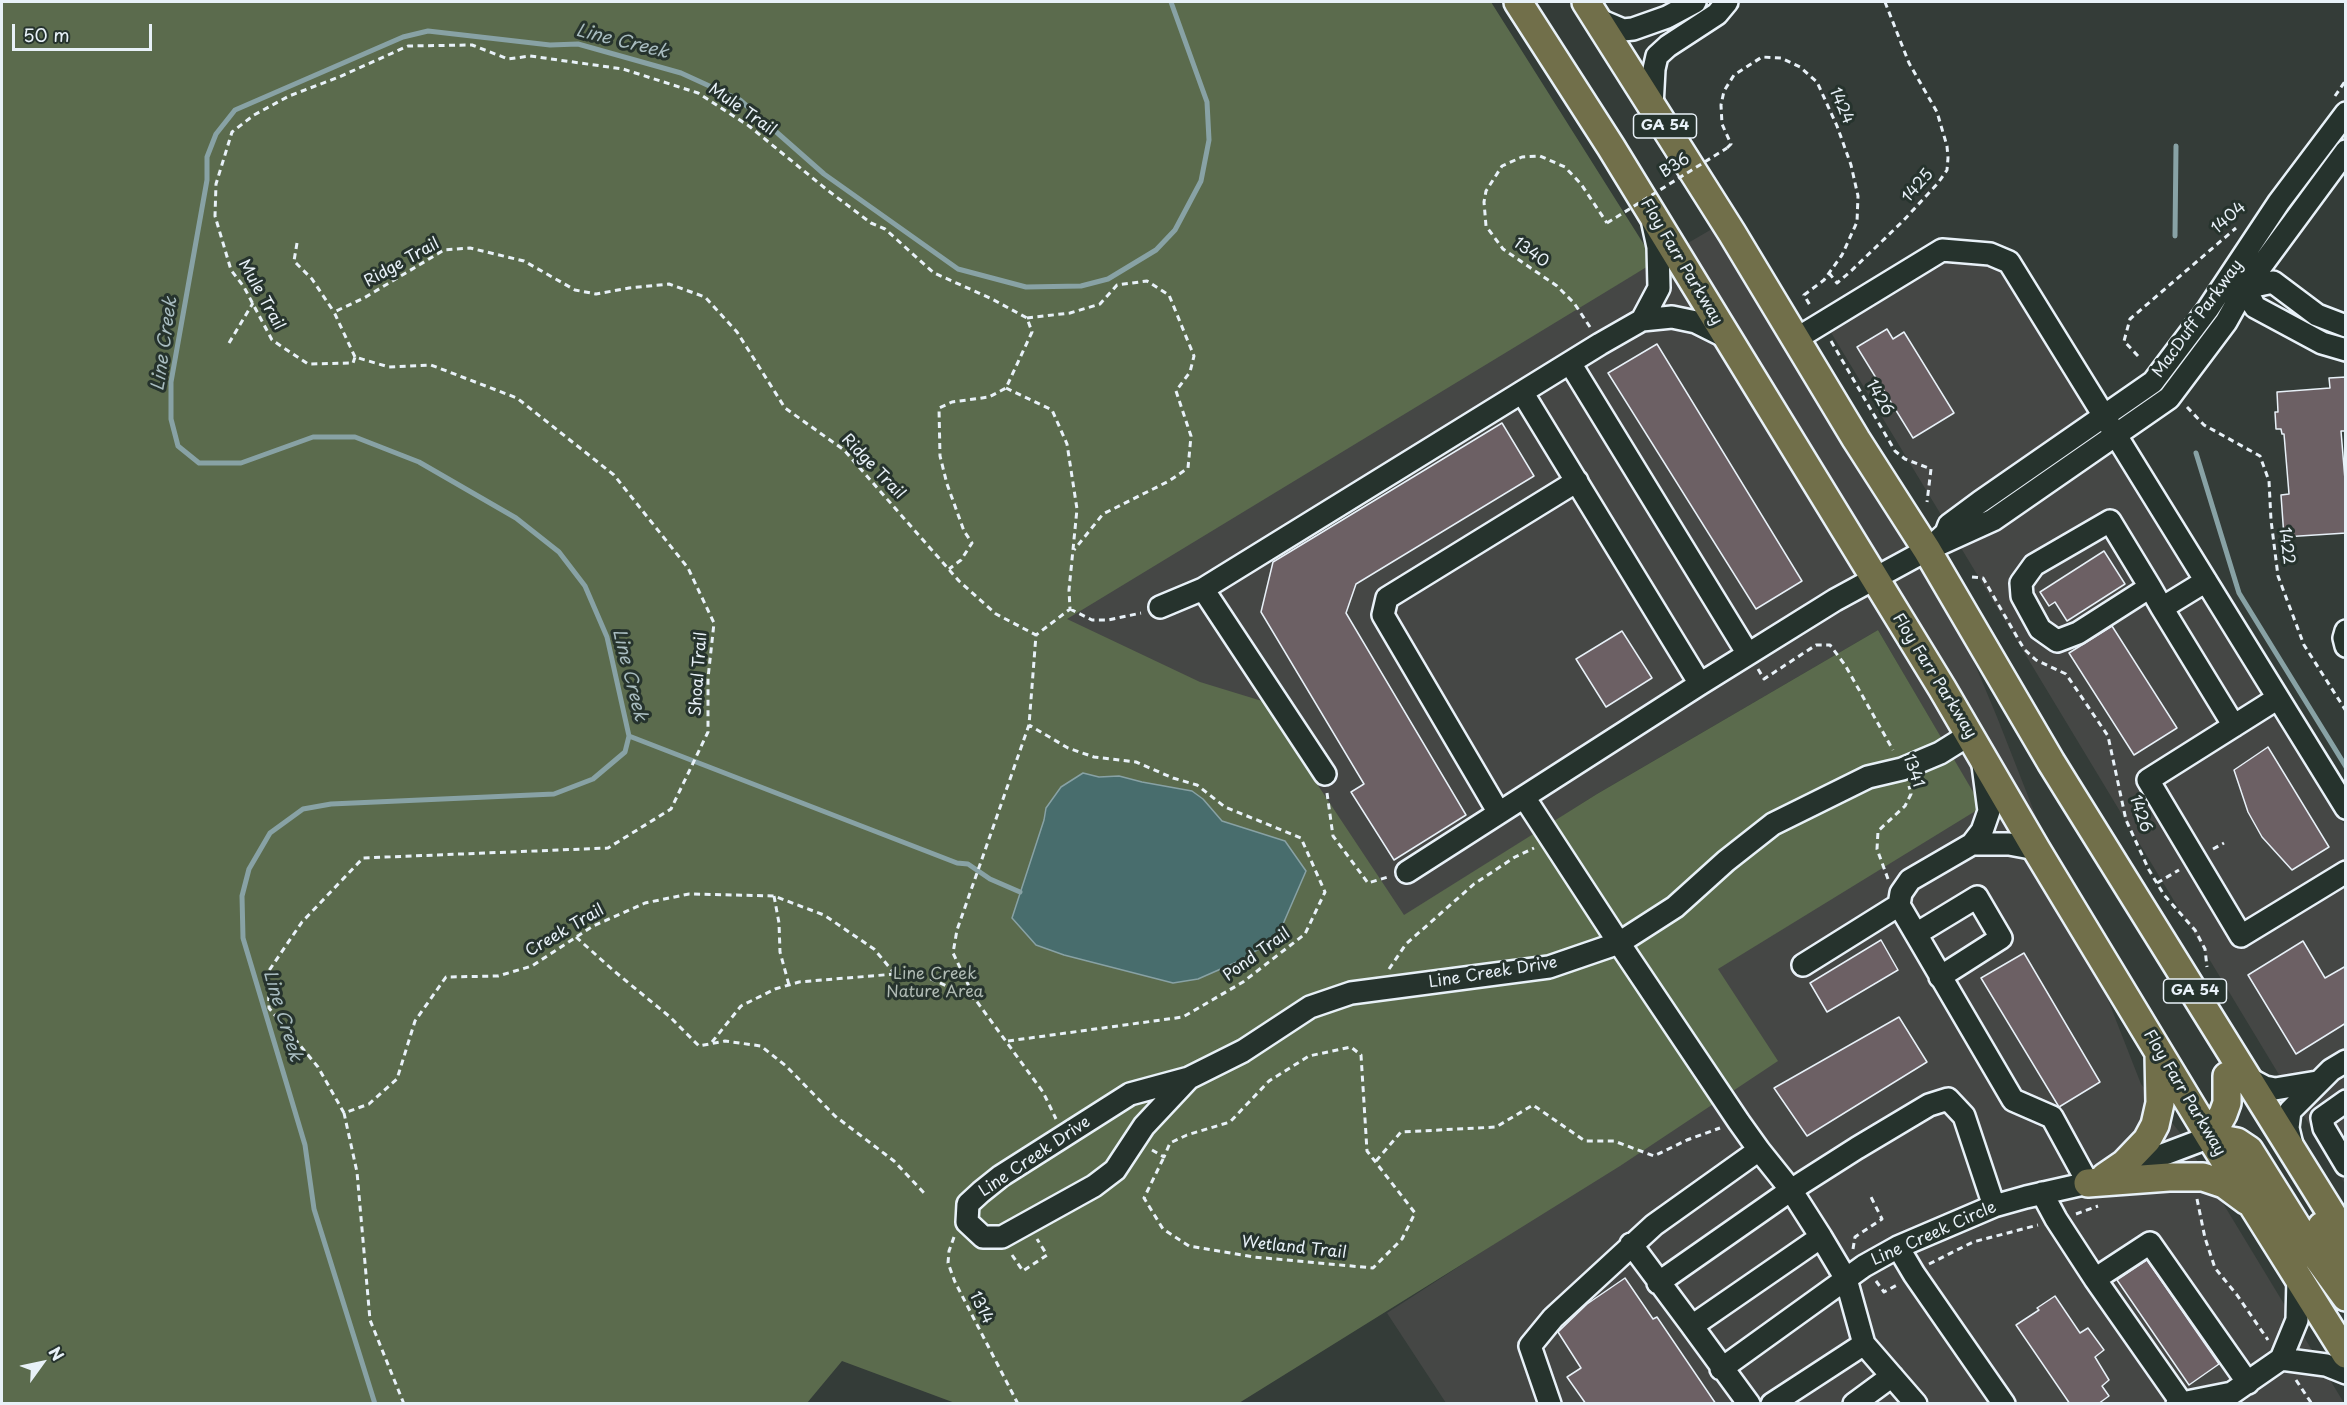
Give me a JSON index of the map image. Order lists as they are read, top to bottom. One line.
{"streets":{"main road":["GA 54","Floy Farr Parkway"],"street":["MacDuff Parkway","Line Creek Drive","Line Creek Circle"],"path":["1424","Mule Trail","B36","1425","1404","1340","Ridge Trail","1426","1422","Shoal Trail","1341","Creek Trail","Pond Trail","Wetland Trail","1314"]},"crossings":[["1424","B36"],["1424","1425"],["1424","1426"],["Mule Trail","Shoal Trail"],["GA 54","MacDuff Parkway"],["B36","1340"],["Floy Farr Parkway","MacDuff Parkway"],["Floy Farr Parkway","Line Creek Drive"],["MacDuff Parkway","1341"],["Shoal Trail","Creek Trail"],["1341","Line Creek Drive"],["Line Creek Drive","1314"]],"water":["Line Creek"],"parks":["Line Creek Nature Area"],"scale_bar":"50 m","north":"top right"}
